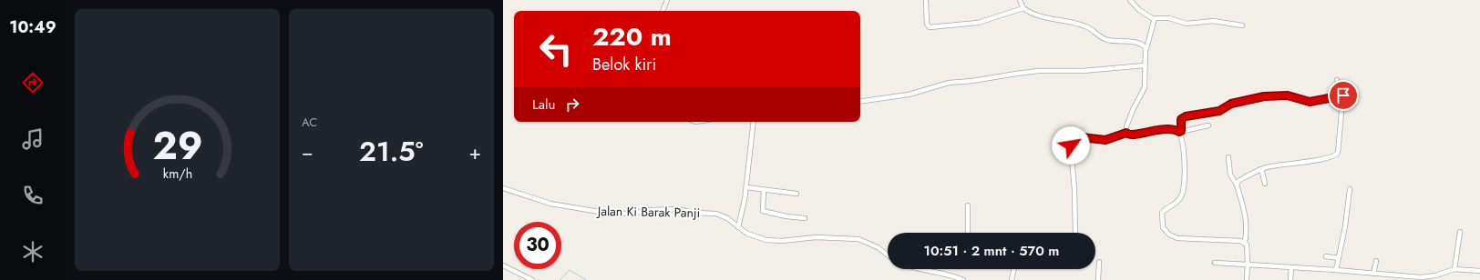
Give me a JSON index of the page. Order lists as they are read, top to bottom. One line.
{"streets":{"street":["Jalan Ki Barak Panji"]},"page":{"tabs":"10:49","tile":"AC","turn":["220 m","Belok kiri"],"then":"Lalu","heat":["−","21.5°","+"],"limit":"30","trip":"10:51 · 2 mnt · 570 m","gauge":["29","km/h"]}}
